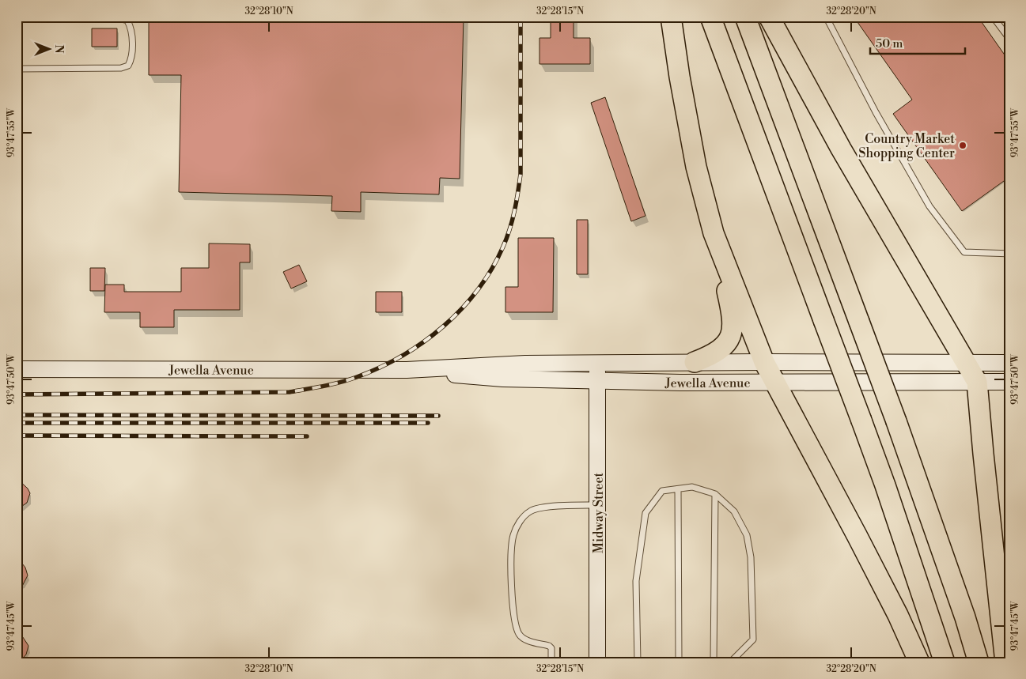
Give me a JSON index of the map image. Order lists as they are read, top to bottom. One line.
{"streets":{"main road":["Jewella Avenue","Midway Street"]},"crossings":[["Jewella Avenue","Midway Street"]],"places":["Country Market Shopping Center"],"scale_bar":"50 m","north":"right","coordinates":["32°28'10\"N","32°28'15\"N","32°28'20\"N","93°47'55\"W","93°47'50\"W","93°47'45\"W"]}
